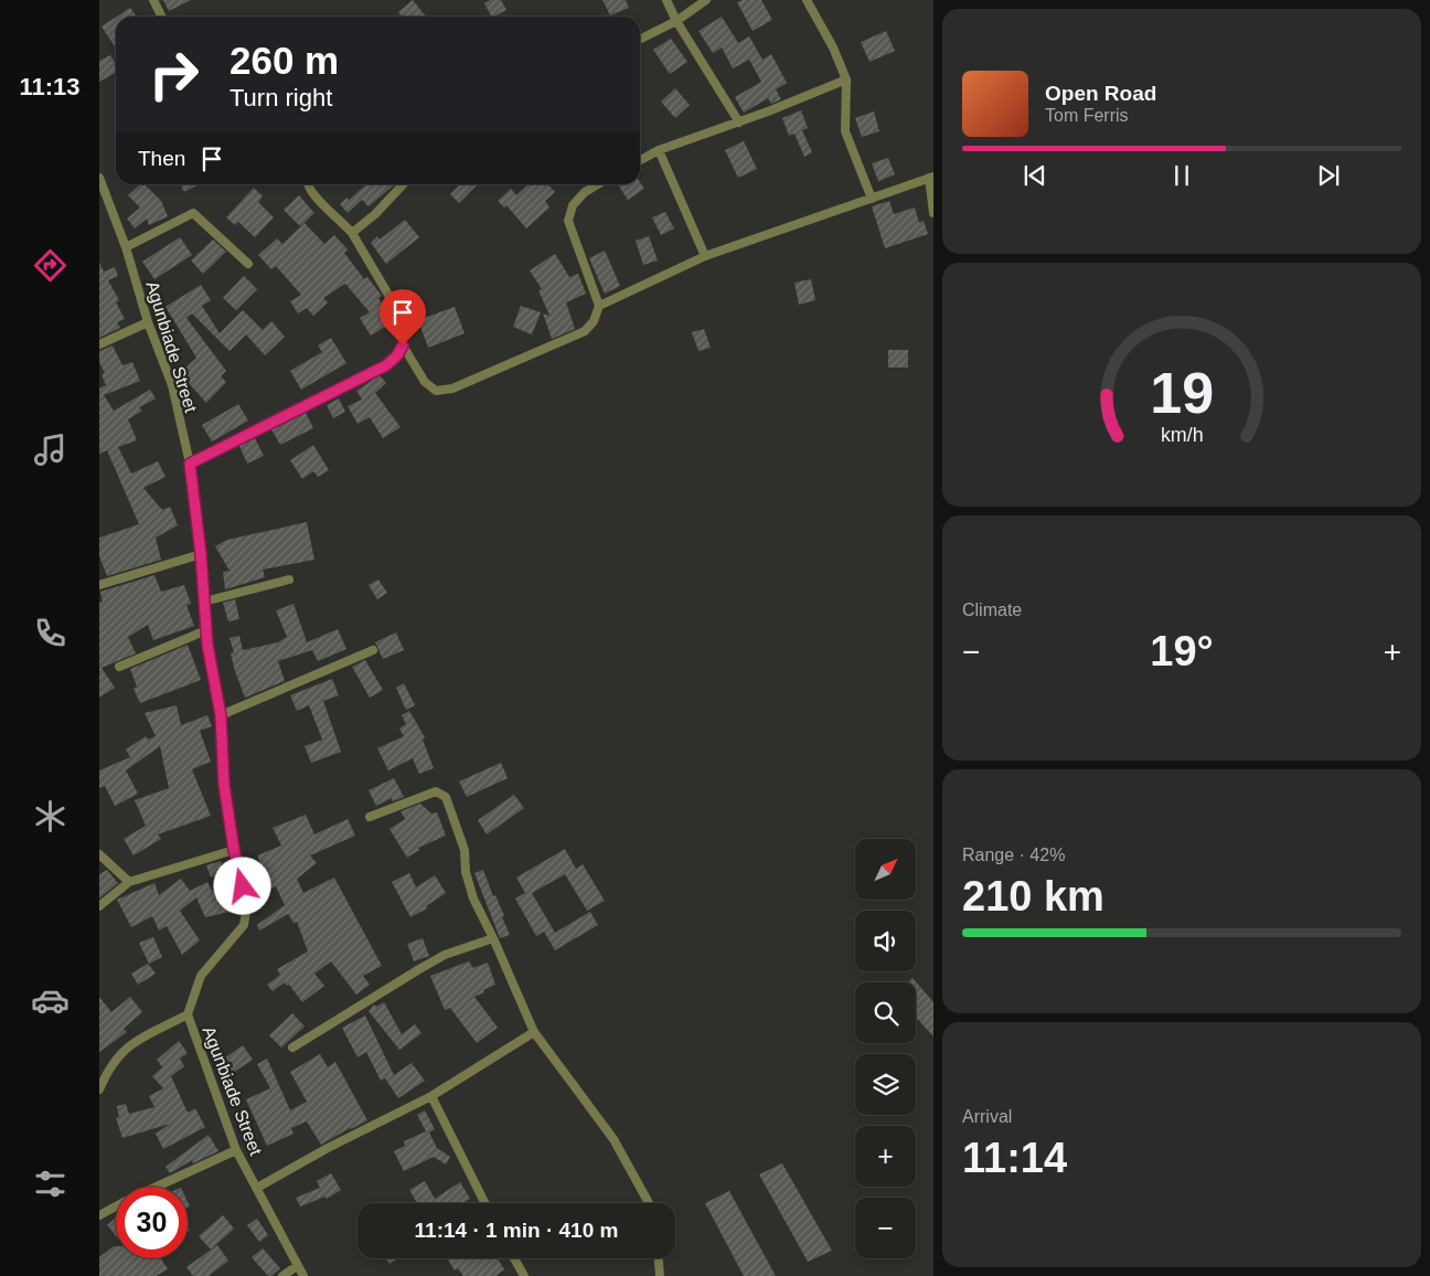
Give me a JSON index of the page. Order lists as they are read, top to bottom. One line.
{"streets":{"street":["Agunbiade Street"]},"north":"top right","page":{"tabs":"11:13","turn":["260 m","Turn right"],"song":["Open Road","Tom Ferris"],"then":"Then","tile":["Climate",["Range · 42%","210 km"],["Arrival","11:14"]],"heat":["−","19°","+"],"map_buttons":["+","−"],"limit":"30","trip":"11:14 · 1 min · 410 m","gauge":["19","km/h"]}}
